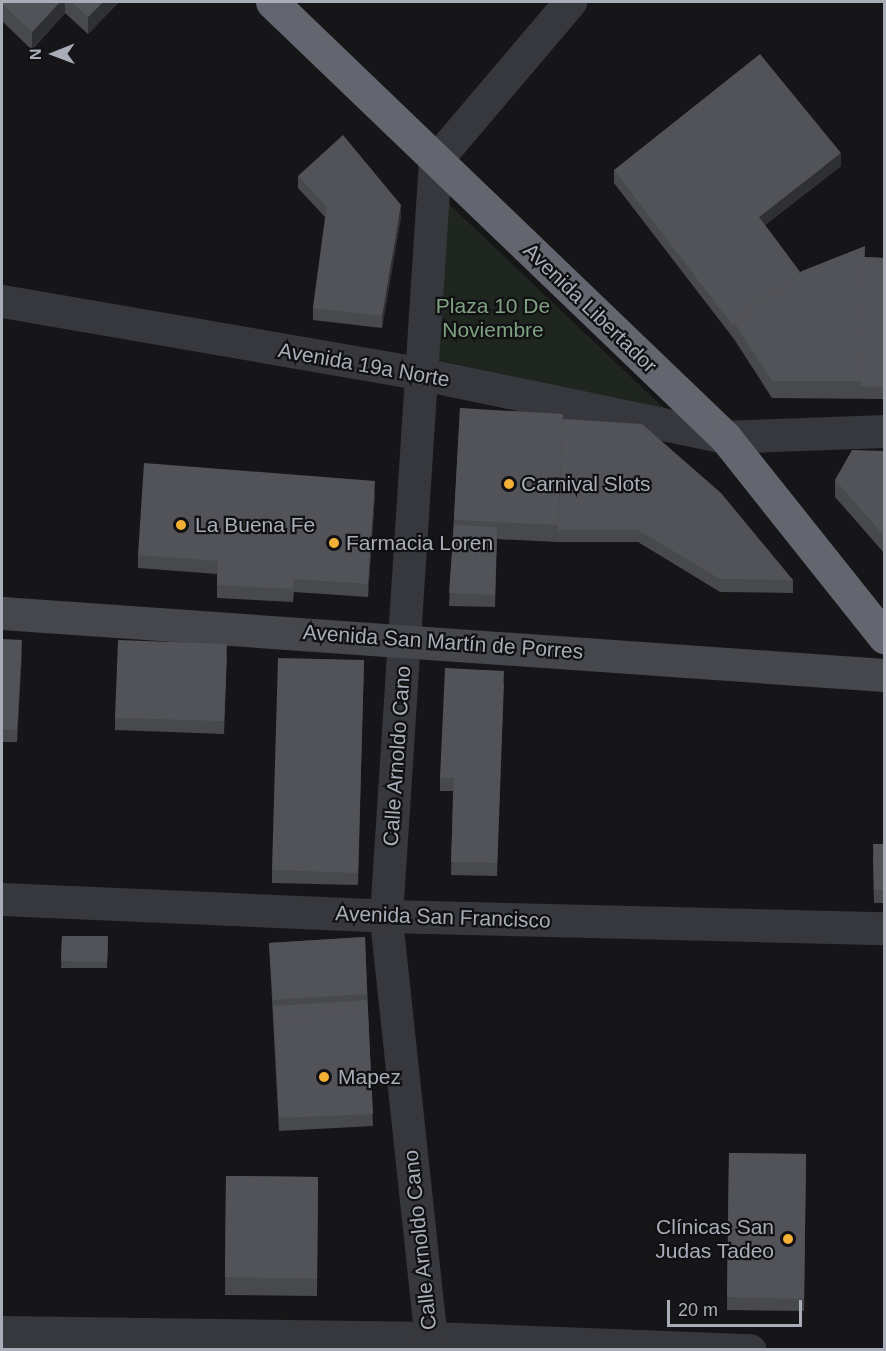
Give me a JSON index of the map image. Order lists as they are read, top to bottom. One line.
{"streets":{"highway":["Avenida Libertador"],"main road":["Avenida San Martín de Porres"],"street":["Avenida 19a Norte","Calle Arnoldo Cano","Avenida San Francisco"]},"crossings":[["Avenida Libertador","Avenida 19a Norte"],["Avenida Libertador","Calle Arnoldo Cano"],["Avenida 19a Norte","Calle Arnoldo Cano"],["Avenida San Martín de Porres","Calle Arnoldo Cano"],["Calle Arnoldo Cano","Avenida San Francisco"]],"parks":["Plaza 10 De Noviembre"],"places":["Carnival Slots","La Buena Fe","Farmacia Loren","Mapez","Clínicas San Judas Tadeo"],"scale_bar":"20 m","north":"left"}
